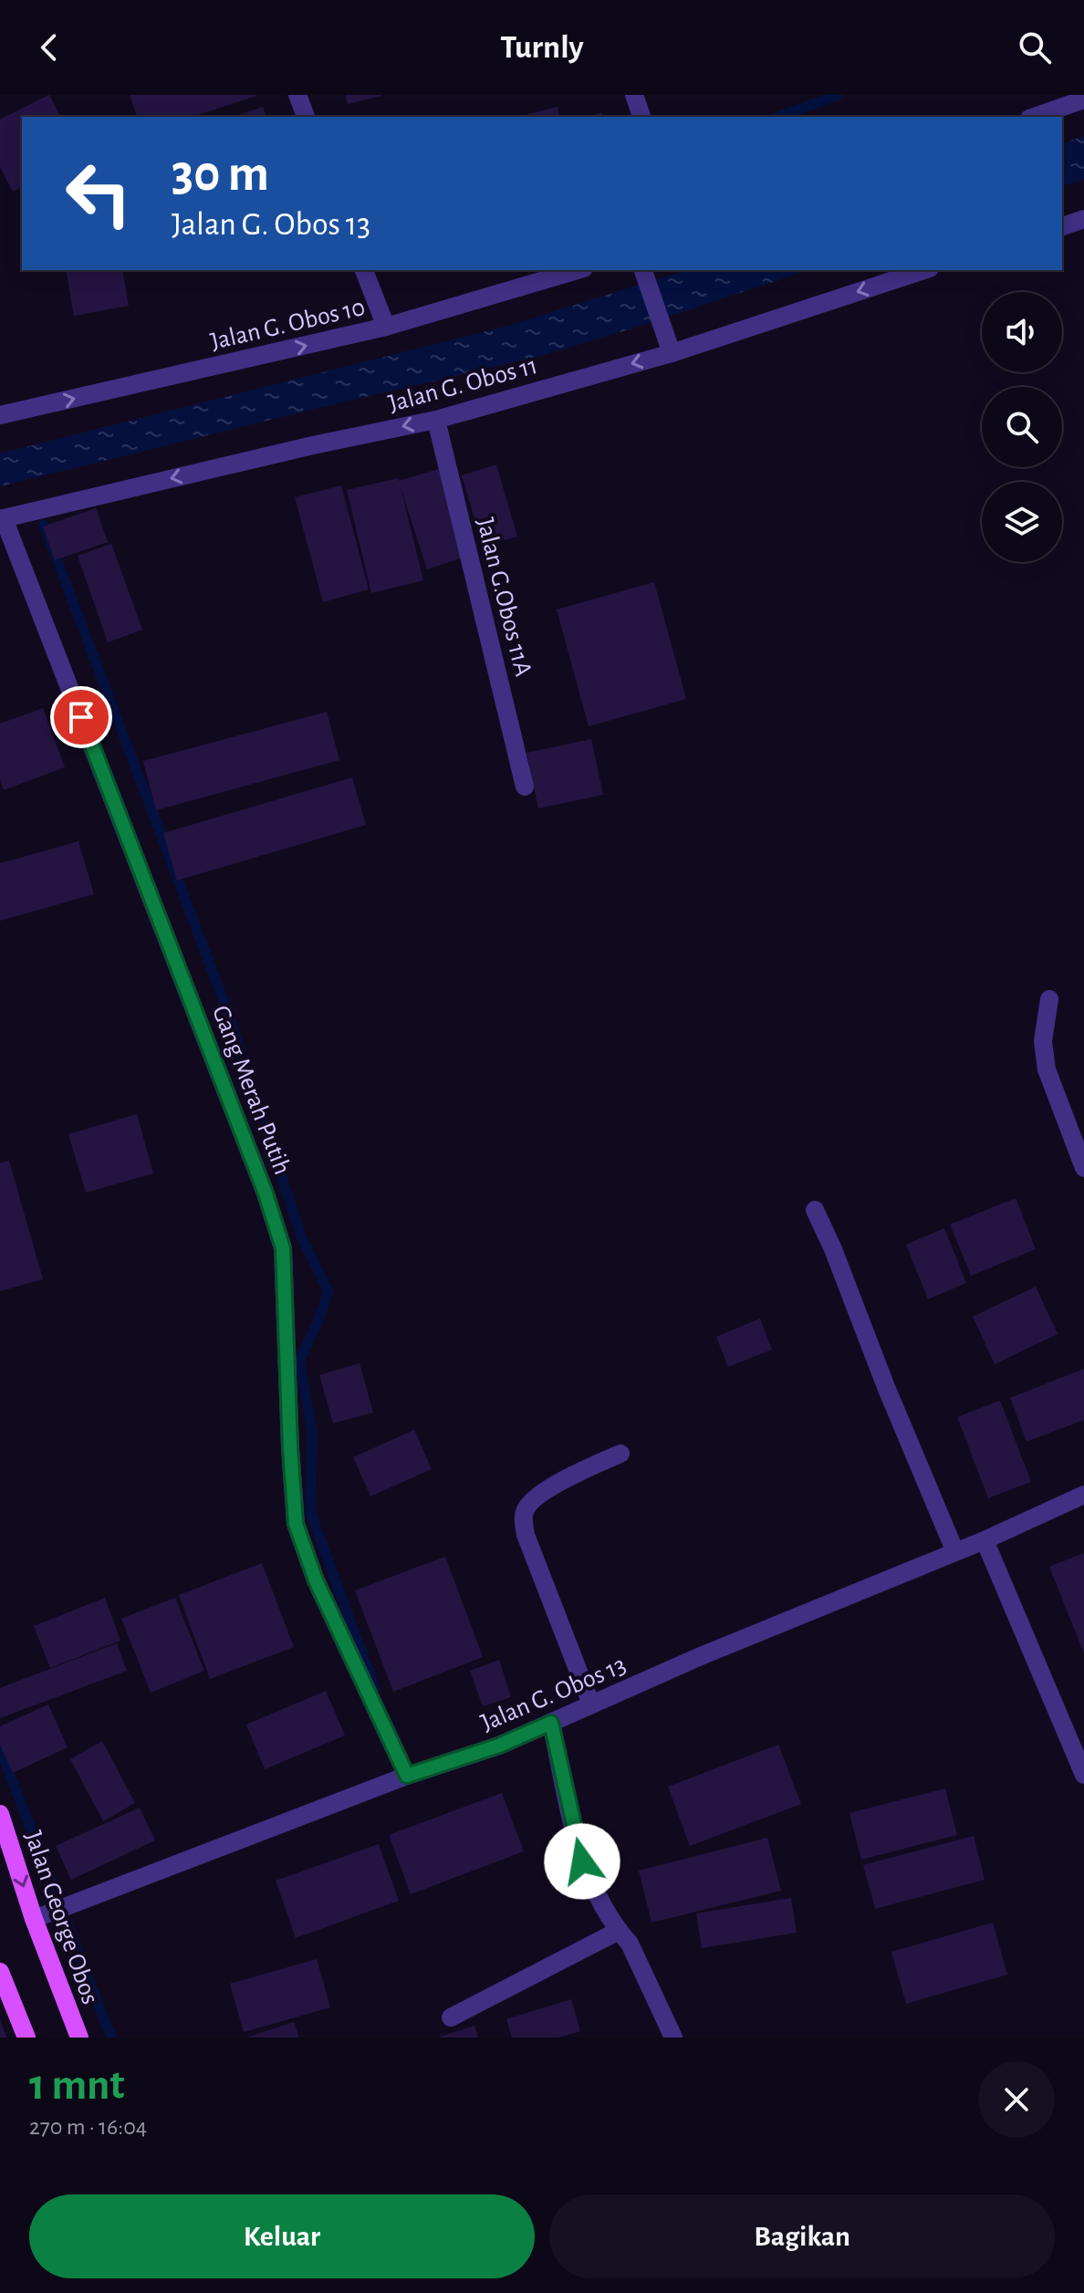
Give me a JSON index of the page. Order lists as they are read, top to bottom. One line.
{"streets":{"main road":["Jalan George Obos"],"street":["Jalan G. Obos 10","Jalan G. Obos 11","Jalan G.Obos 11A","Gang Merah Putih","Jalan G. Obos 13"]},"crossings":[["Jalan G. Obos 11","Jalan G.Obos 11A"],["Jalan G. Obos 11","Gang Merah Putih"],["Gang Merah Putih","Jalan G. Obos 13"],["Jalan G. Obos 13","Jalan George Obos"]],"one_way":["Jalan G. Obos 10","Jalan G. Obos 11","Jalan George Obos"],"page":{"header":"Turnly","turn":["30 m","Jalan G. Obos 13"],"heading":["1 mnt","270 m · 16:04"],"buttons":["Keluar","Bagikan"]}}
